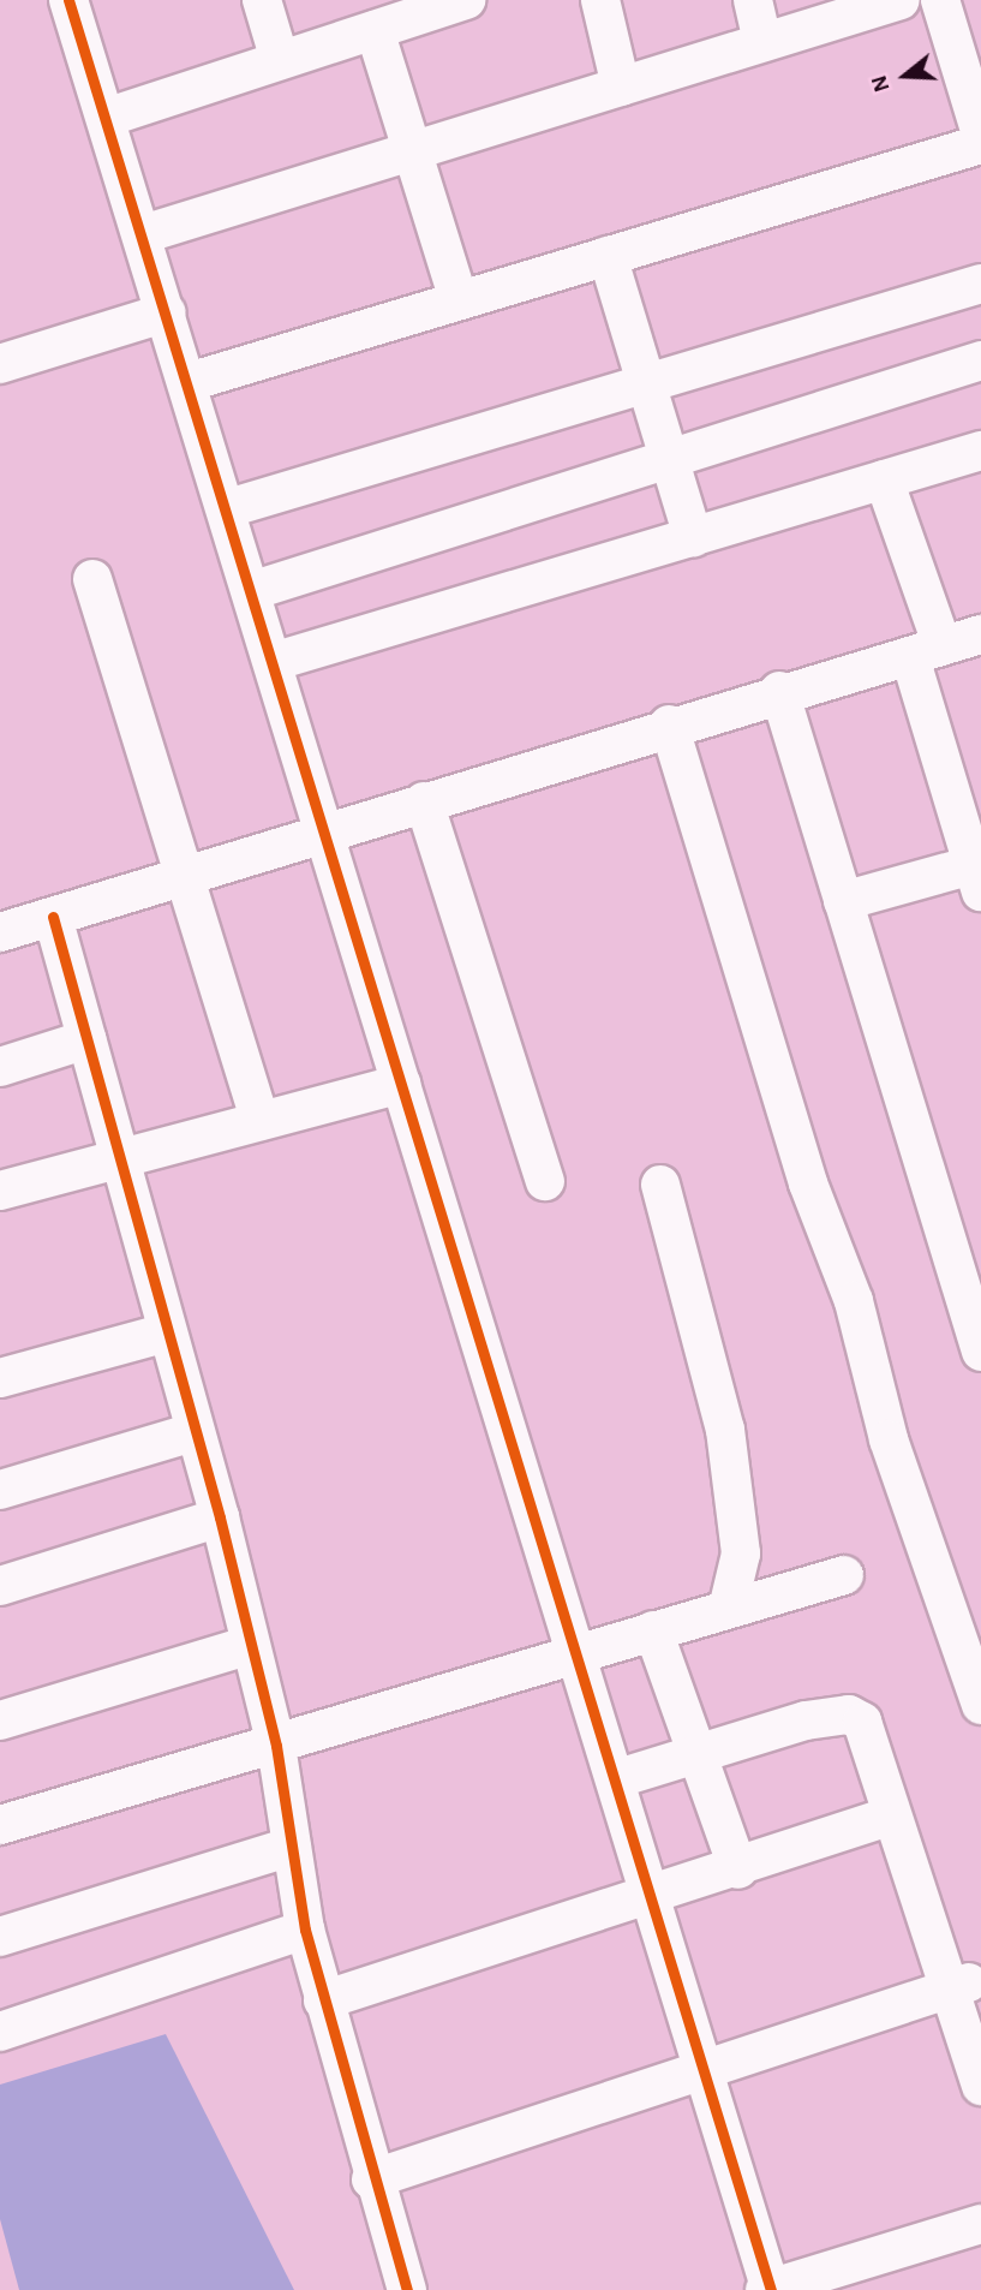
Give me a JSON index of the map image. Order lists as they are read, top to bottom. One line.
{"north":"left"}
